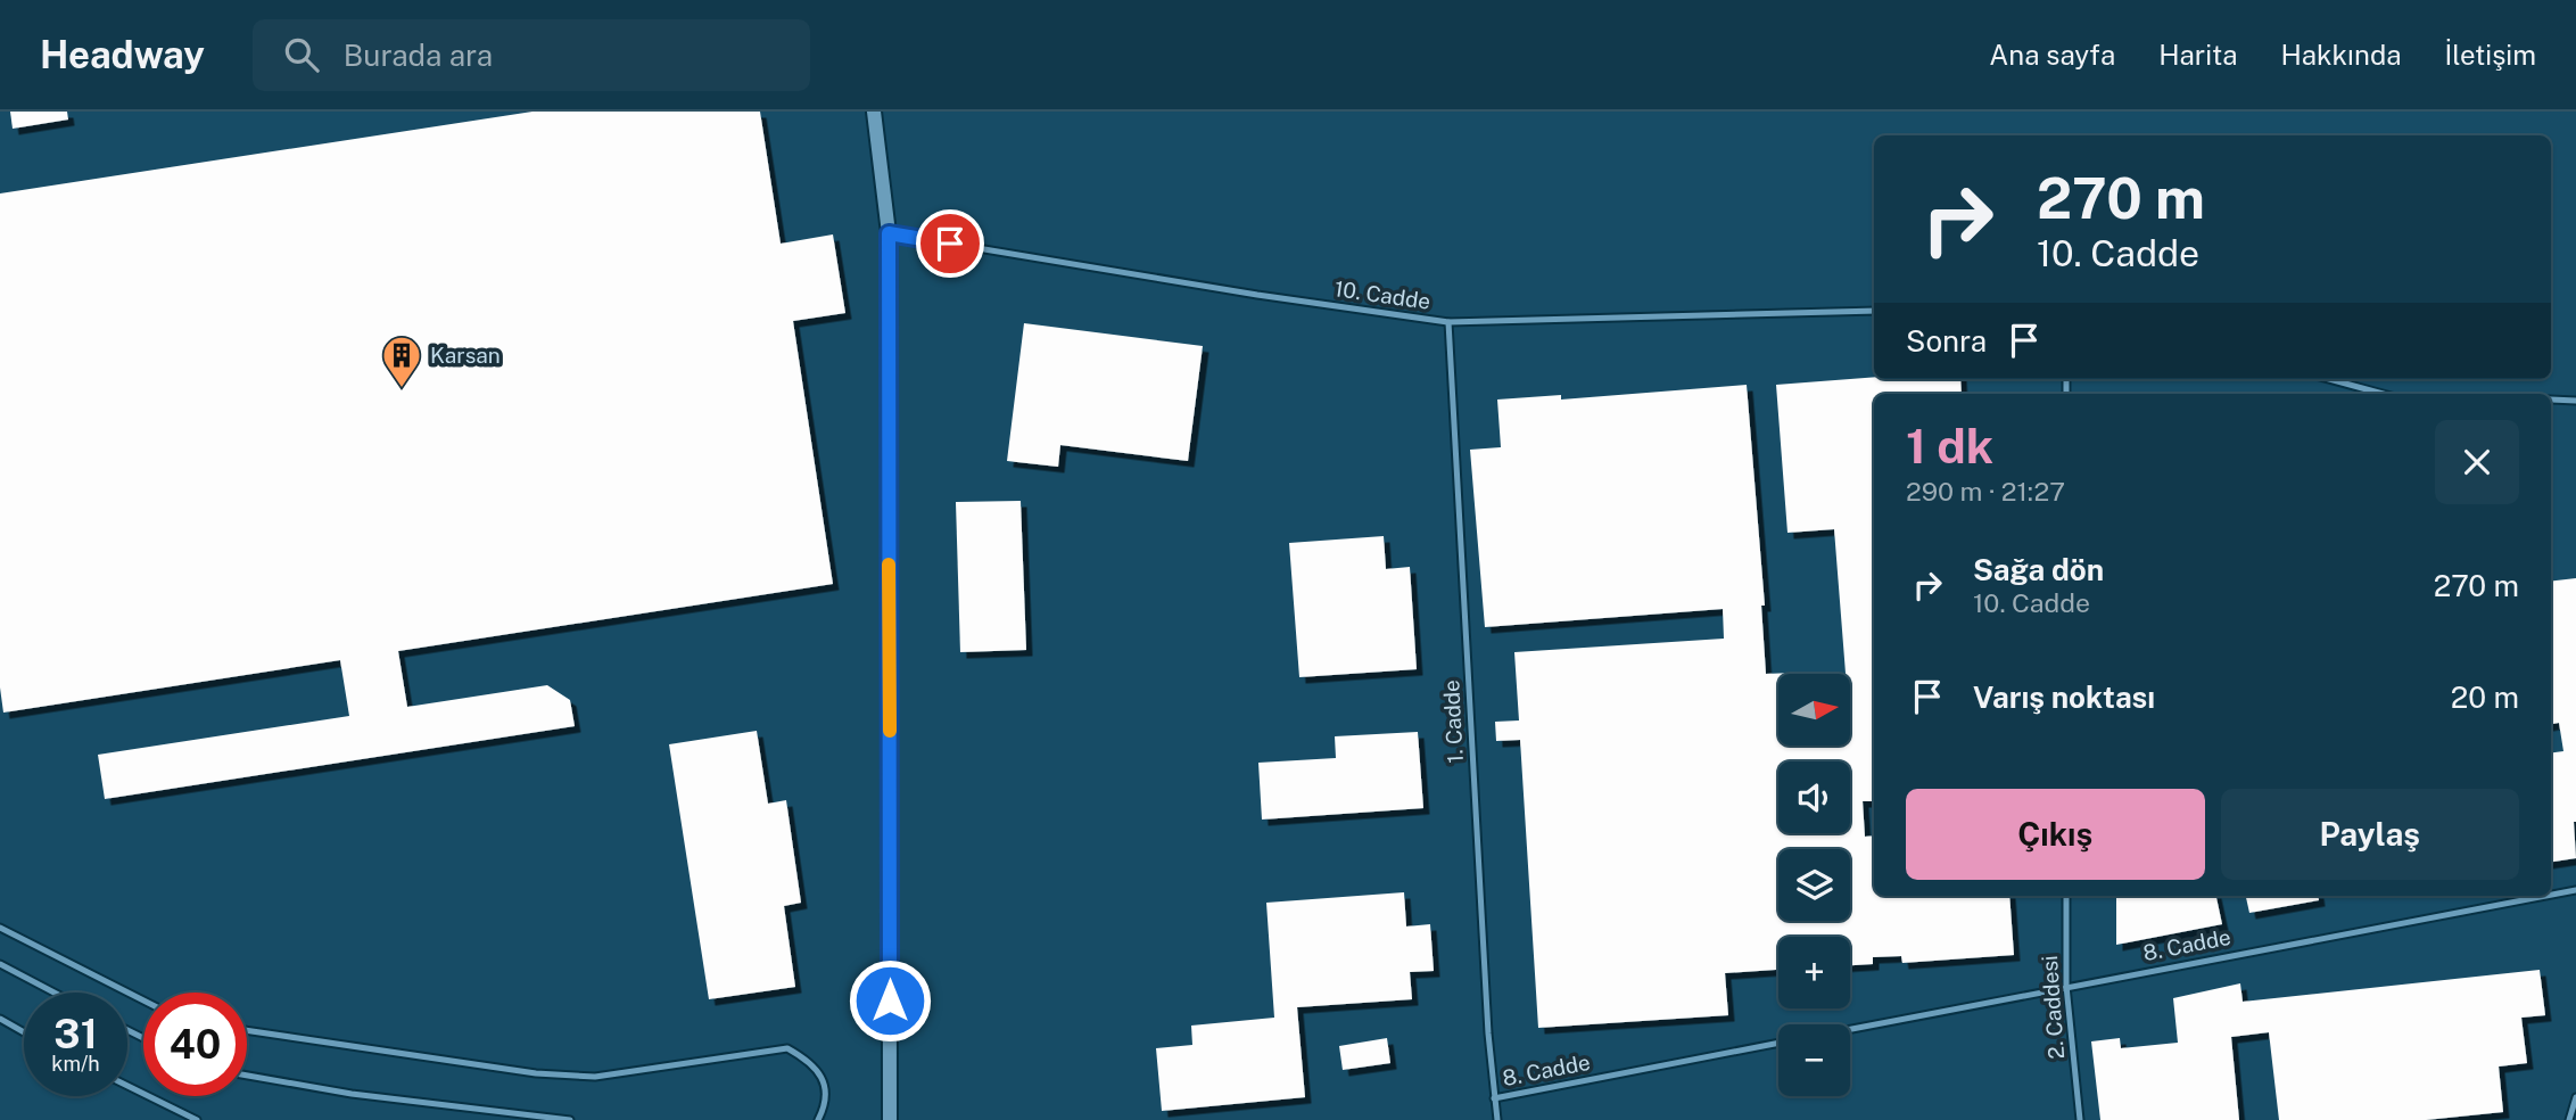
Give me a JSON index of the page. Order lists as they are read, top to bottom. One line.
{"streets":{"lane":["10. Cadde","1. Cadde","8. Cadde","2. Caddesi"]},"crossings":[["10. Cadde","1. Cadde"],["1. Cadde","8. Cadde"],["8. Cadde","2. Caddesi"]],"places":{"building":["Karsan"]},"north":"right","page":{"header":"Headway","search":"Burada ara","nav":["Ana sayfa","Harita","Hakkında","İletişim"],"turn":["270 m","10. Cadde"],"then":"Sonra","heading":["1 dk","290 m · 21:27"],"list":[{"name":"Sağa dön","note":"10. Cadde","value":"270 m"},{"name":"Varış noktası","value":"20 m"}],"map_buttons":["+","−"],"buttons":["Çıkış","Paylaş"],"speed":"31 km/h","limit":"40"}}
